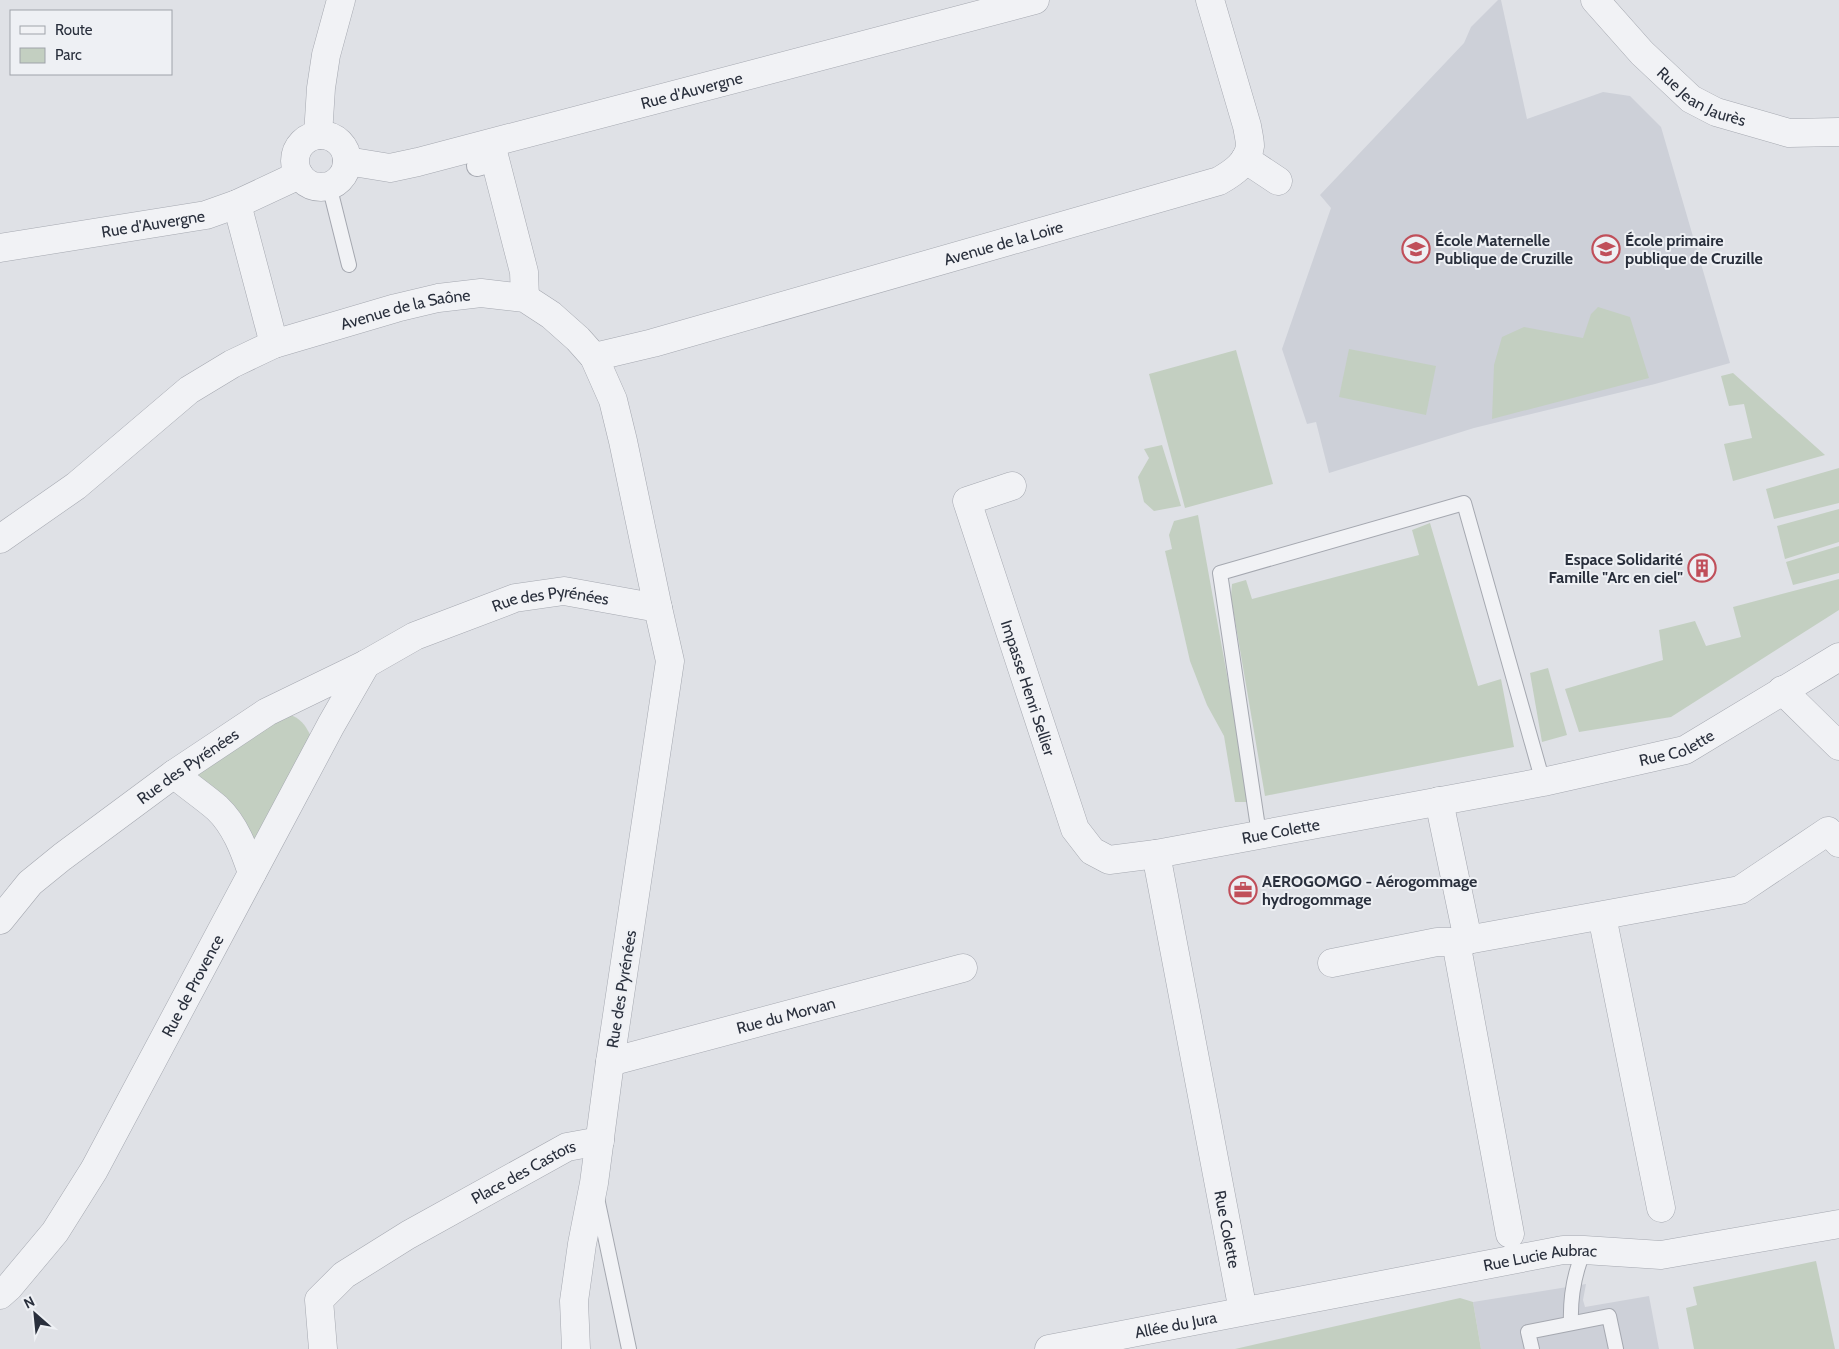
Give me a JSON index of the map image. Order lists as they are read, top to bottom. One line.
{"streets":{"street":["Rue d'Auvergne","Rue Jean Jaurès","Avenue de la Loire","Avenue de la Saône","Rue des Pyrénées","Impasse Henri Sellier","Rue Colette","Rue de Provence","Rue du Morvan","Place des Castors","Rue Lucie Aubrac","Allée du Jura"]},"crossings":[["Avenue de la Loire","Avenue de la Saône"],["Avenue de la Saône","Rue des Pyrénées"],["Rue des Pyrénées","Rue de Provence"],["Rue des Pyrénées","Rue du Morvan"],["Rue des Pyrénées","Place des Castors"],["Impasse Henri Sellier","Rue Colette"],["Rue Colette","Rue Lucie Aubrac"],["Rue Colette","Allée du Jura"],["Rue Lucie Aubrac","Allée du Jura"]],"places":{"school or university":["École Maternelle Publique de Cruzille","École primaire publique de Cruzille"],"building":["Espace Solidarité Famille \"Arc en ciel\""],"office":["AEROGOMGO - Aérogommage hydrogommage"]},"legend":["Route","Parc"],"north":"top left"}
